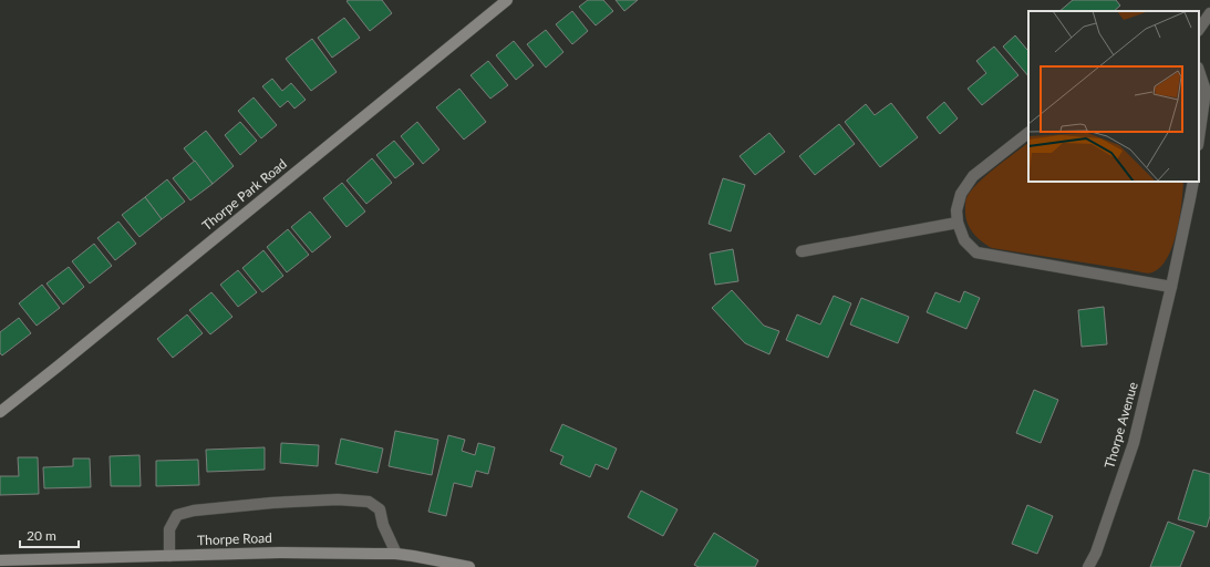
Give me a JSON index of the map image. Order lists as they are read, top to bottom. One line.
{"streets":{"street":["Thorpe Park Road","Thorpe Avenue","Thorpe Road"]},"scale_bar":"20 m"}
